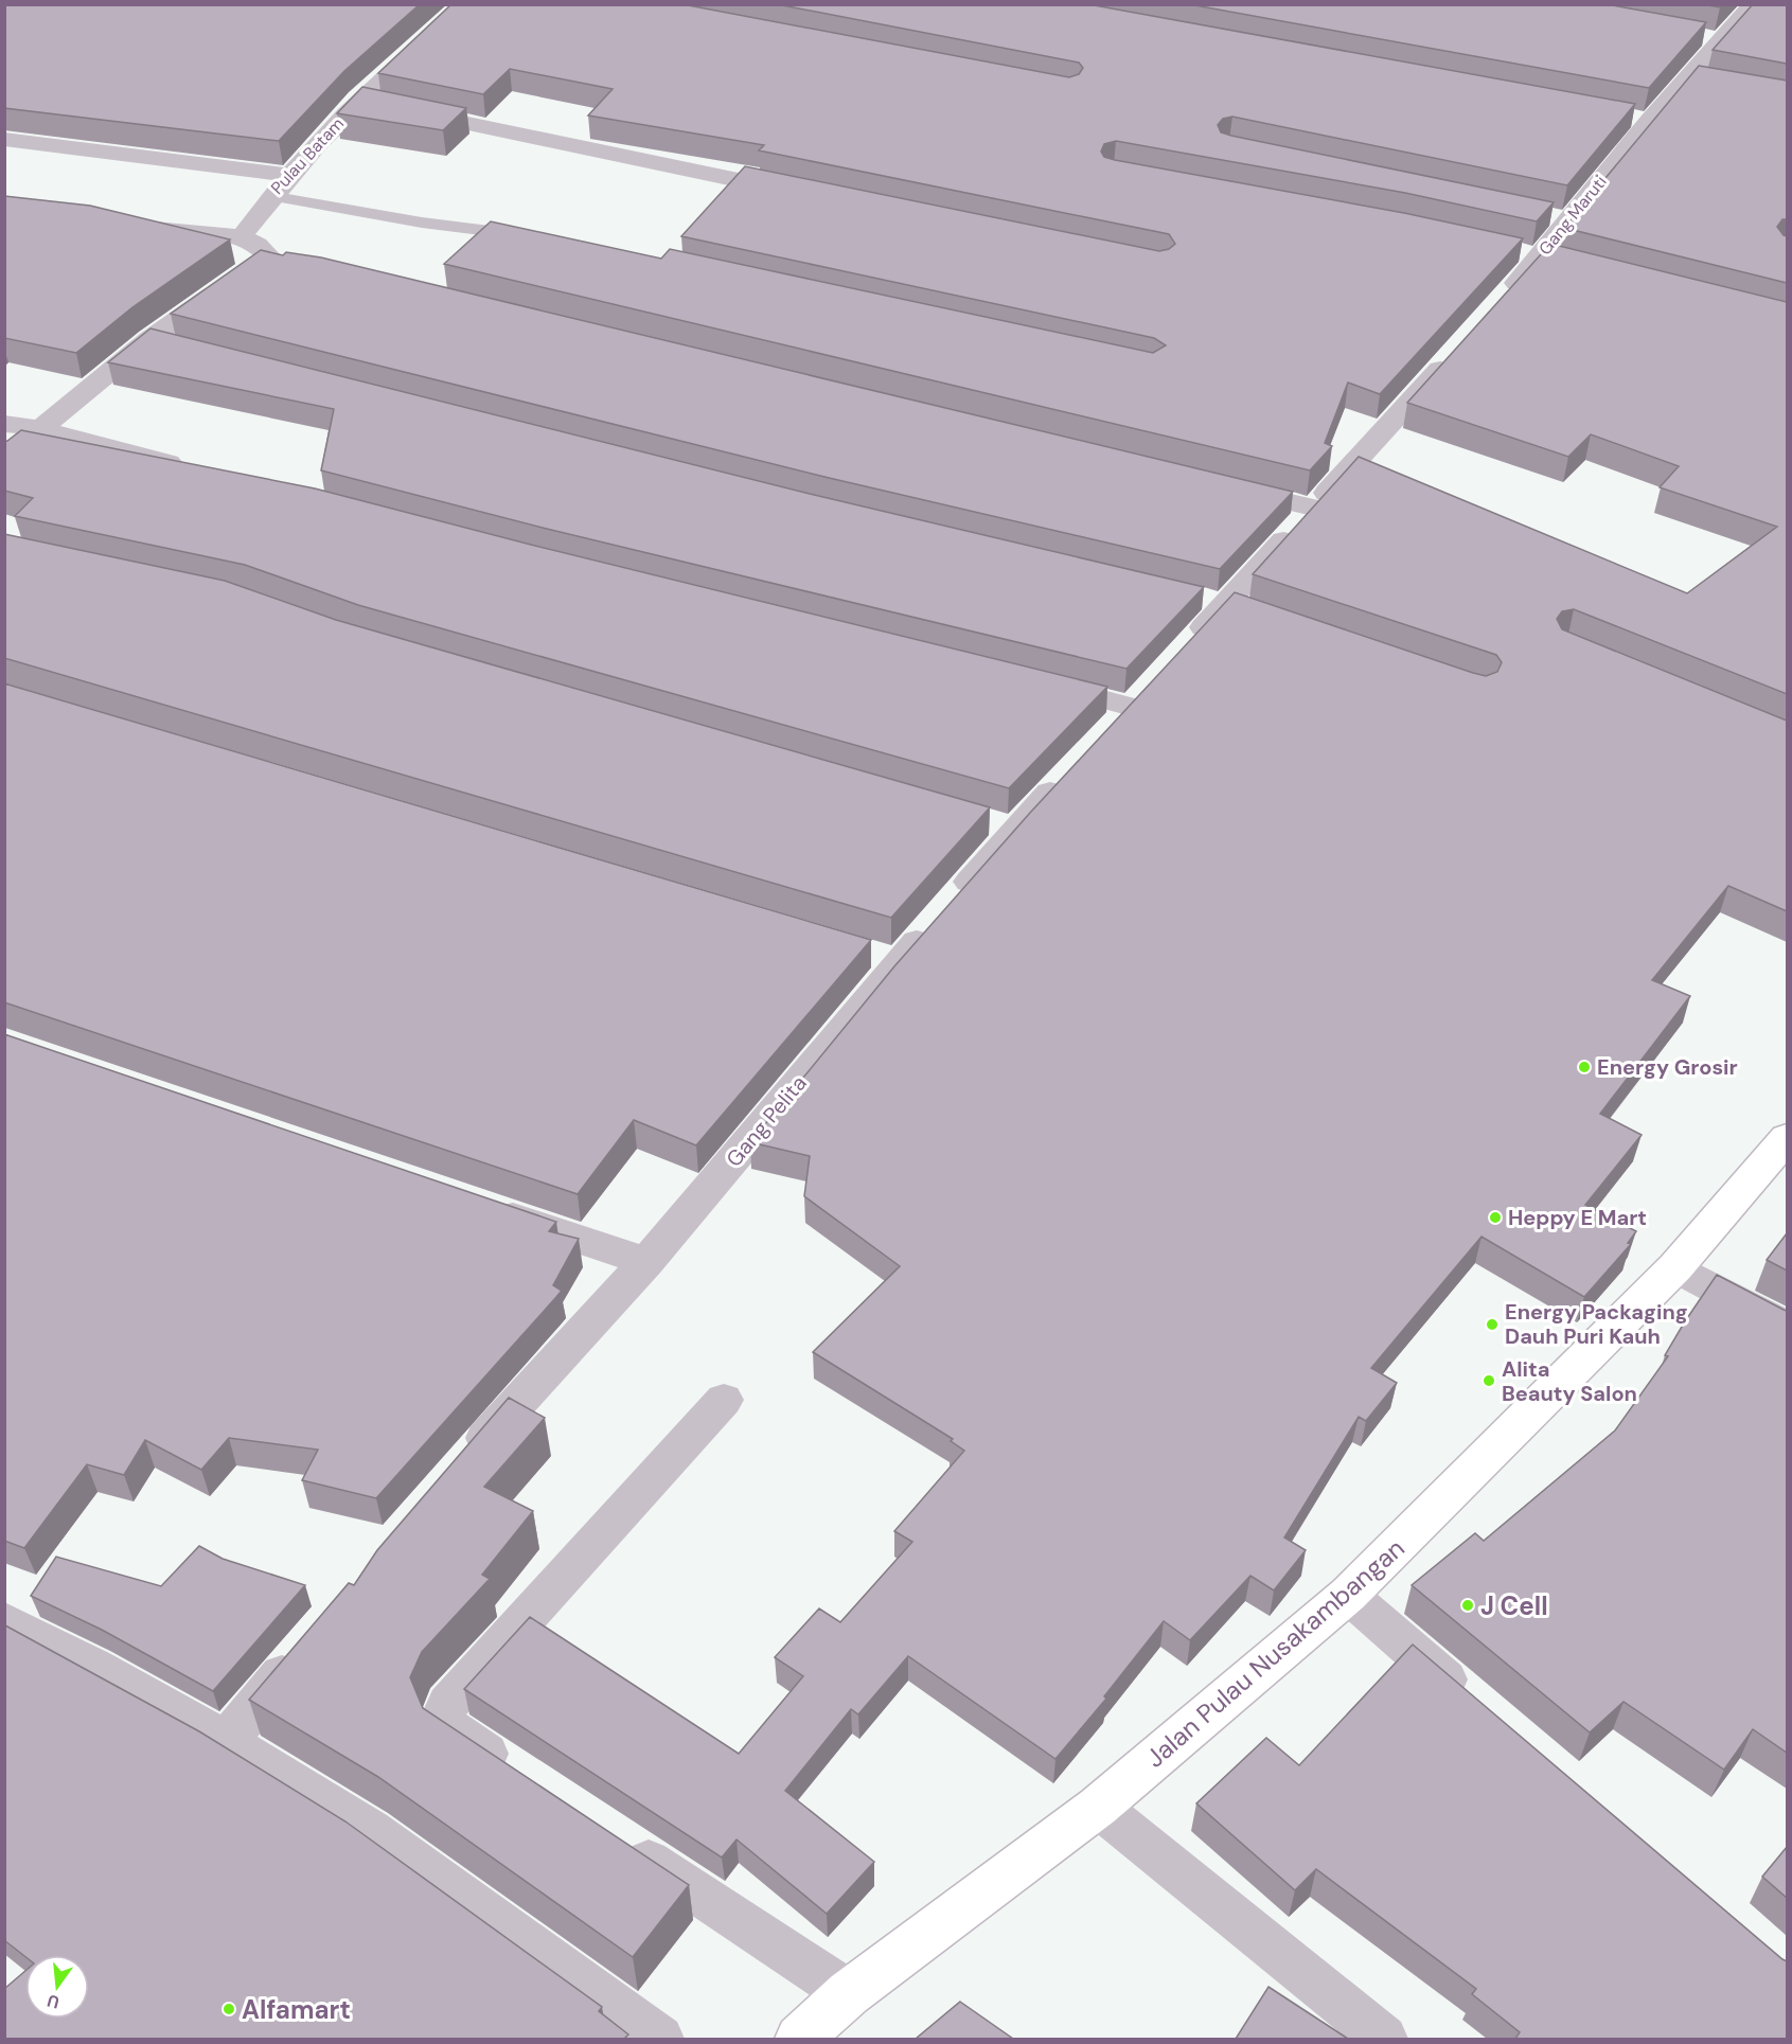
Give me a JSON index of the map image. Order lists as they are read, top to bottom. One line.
{"streets":{"street":["Pulau Batam","Gang Maruti","Gang Pelita","Jalan Pulau Nusakambangan"]},"places":["Energy Grosir","Heppy E Mart","Energy Packaging Dauh Puri Kauh","Alita Beauty Salon","J Cell","Alfamart"],"north":"bottom"}
